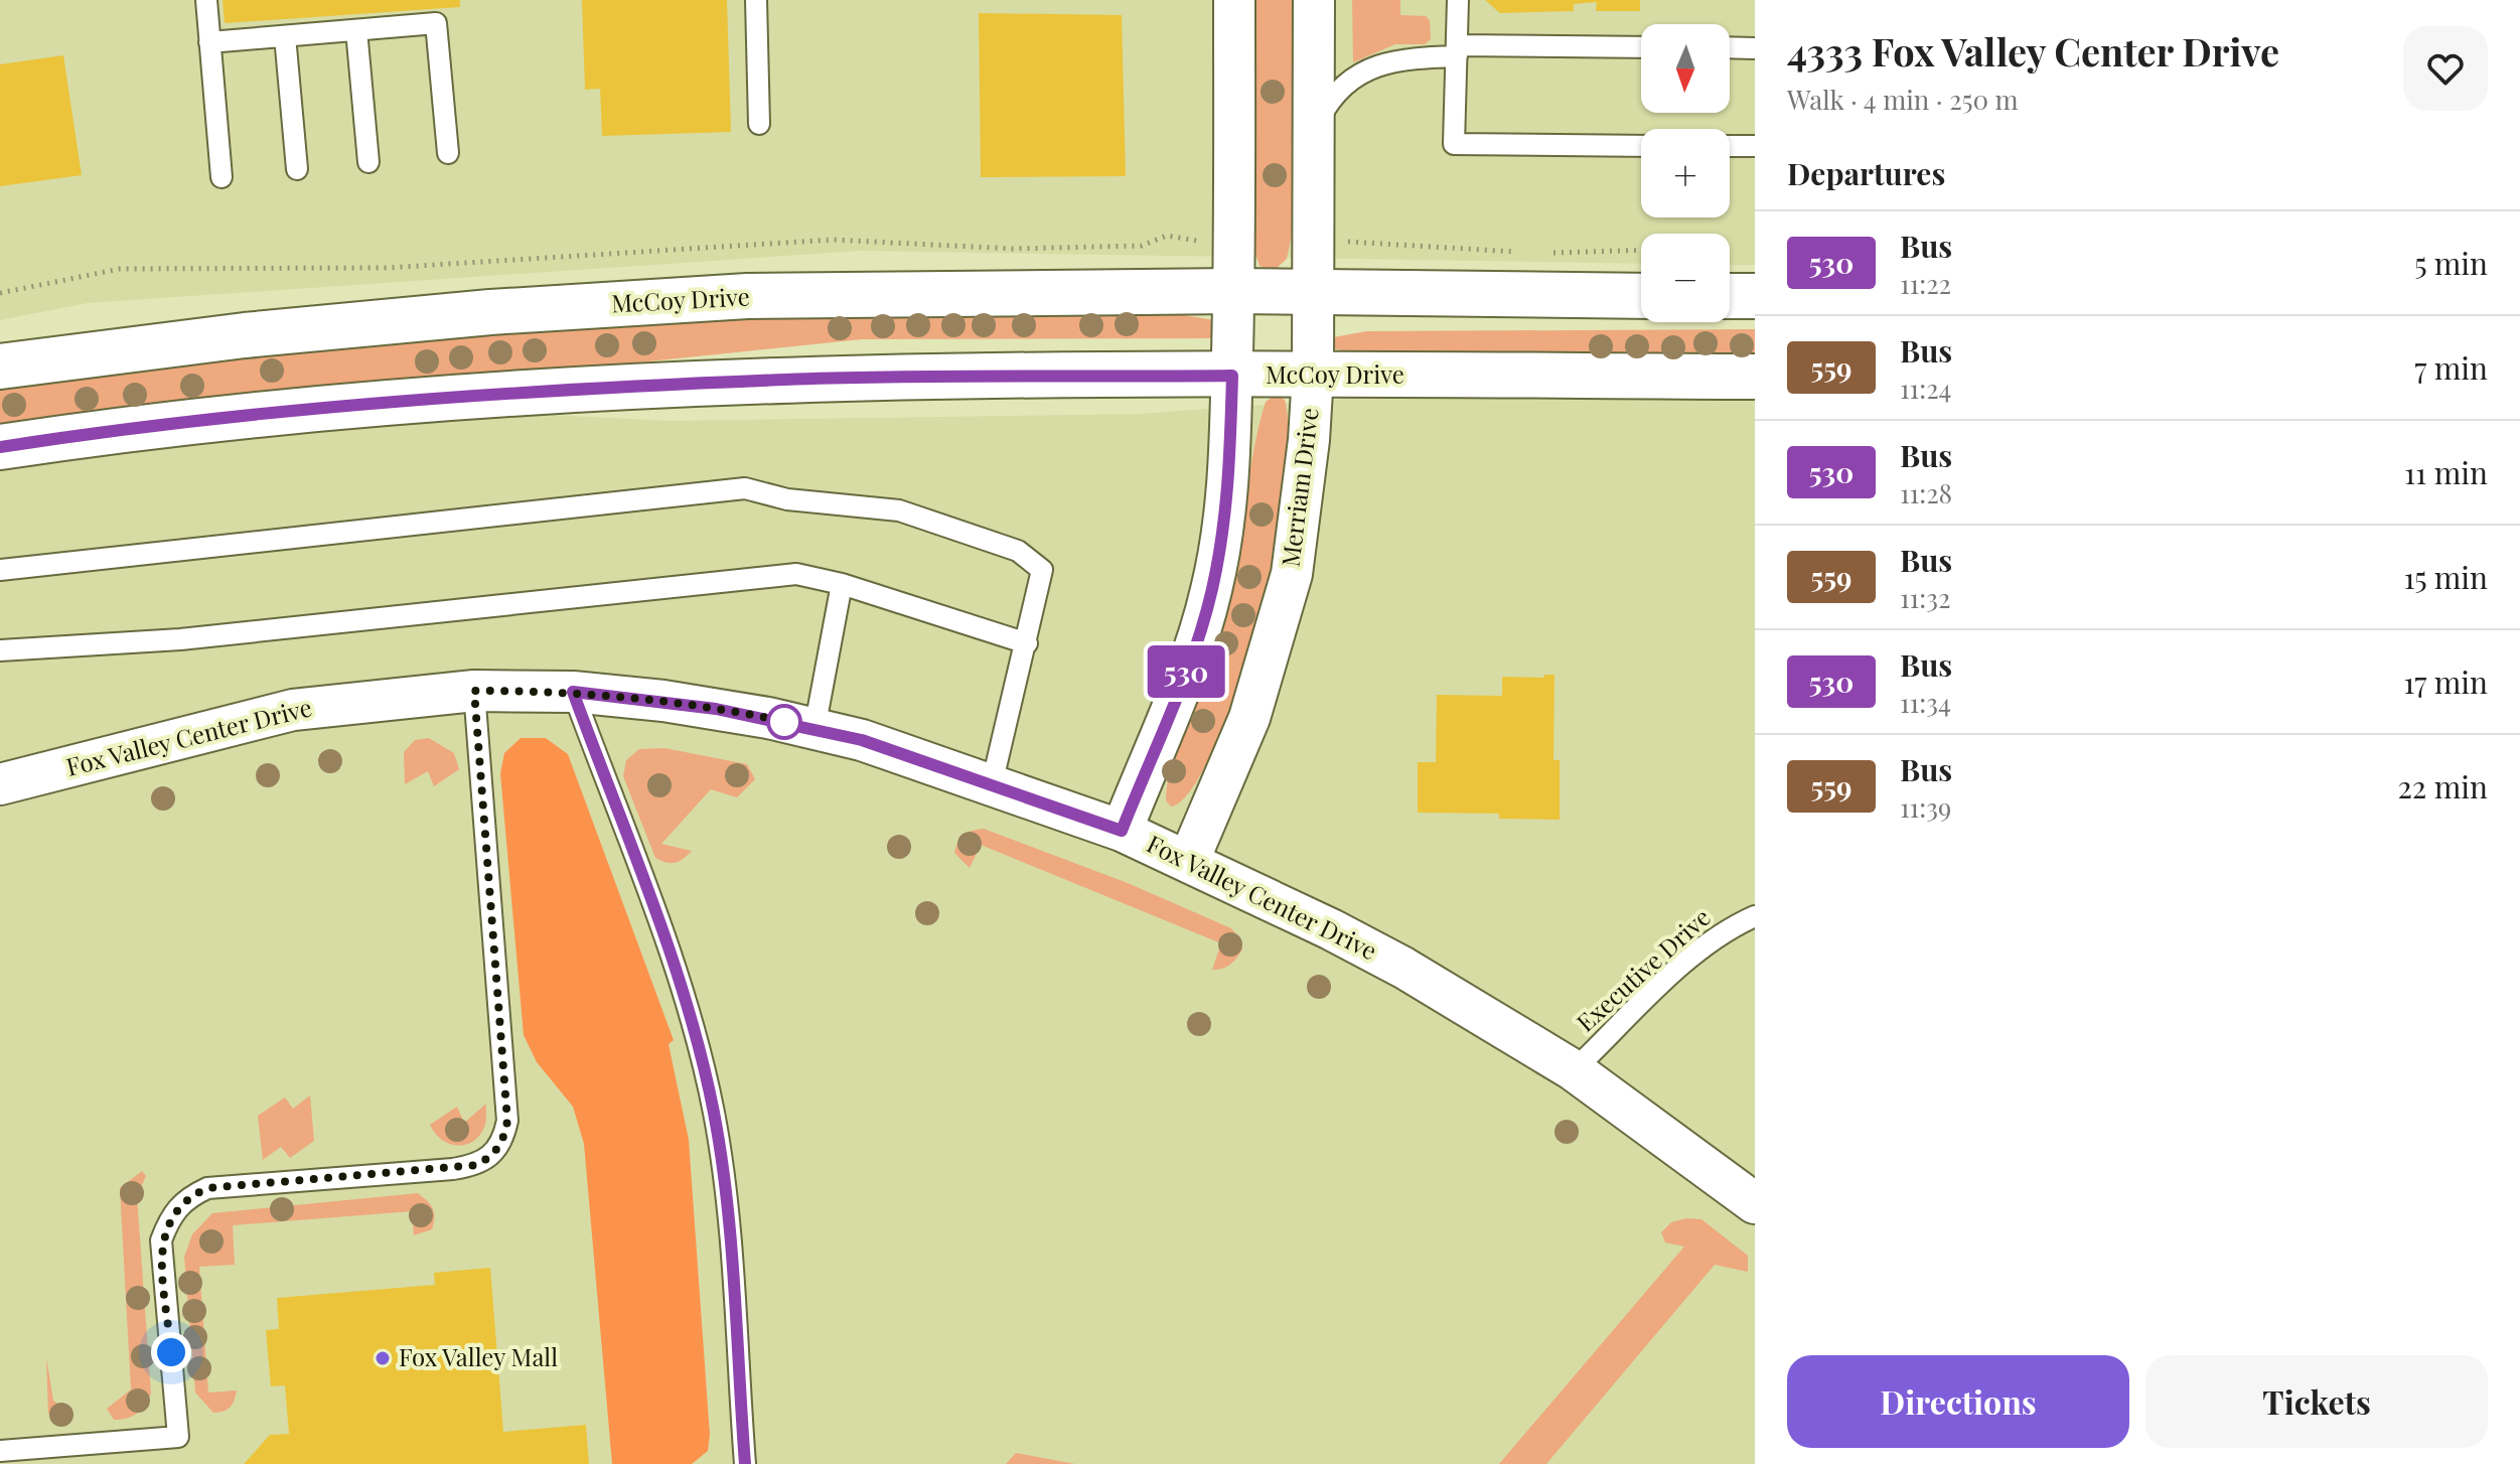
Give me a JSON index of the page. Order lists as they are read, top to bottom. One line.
{"streets":{"street":["McCoy Drive","Merriam Drive","Fox Valley Center Drive"],"lane":["Executive Drive"]},"crossings":[["McCoy Drive","Merriam Drive"],["Merriam Drive","Fox Valley Center Drive"],["Fox Valley Center Drive","Executive Drive"]],"places":["Fox Valley Mall"],"lines":["bus line 530"],"north":"bottom","page":{"on_map":"530","heading":[["4333 Fox Valley Center Drive","Walk · 4 min · 250 m"],"Departures"],"map_buttons":["+","−"],"list":[{"mark":"530","name":"Bus","note":"11:22","value":"5 min"},{"mark":"559","name":"Bus","note":"11:24","value":"7 min"},{"mark":"530","name":"Bus","note":"11:28","value":"11 min"},{"mark":"559","name":"Bus","note":"11:32","value":"15 min"},{"mark":"530","name":"Bus","note":"11:34","value":"17 min"},{"mark":"559","name":"Bus","note":"11:39","value":"22 min"}],"buttons":["Directions","Tickets"]}}
